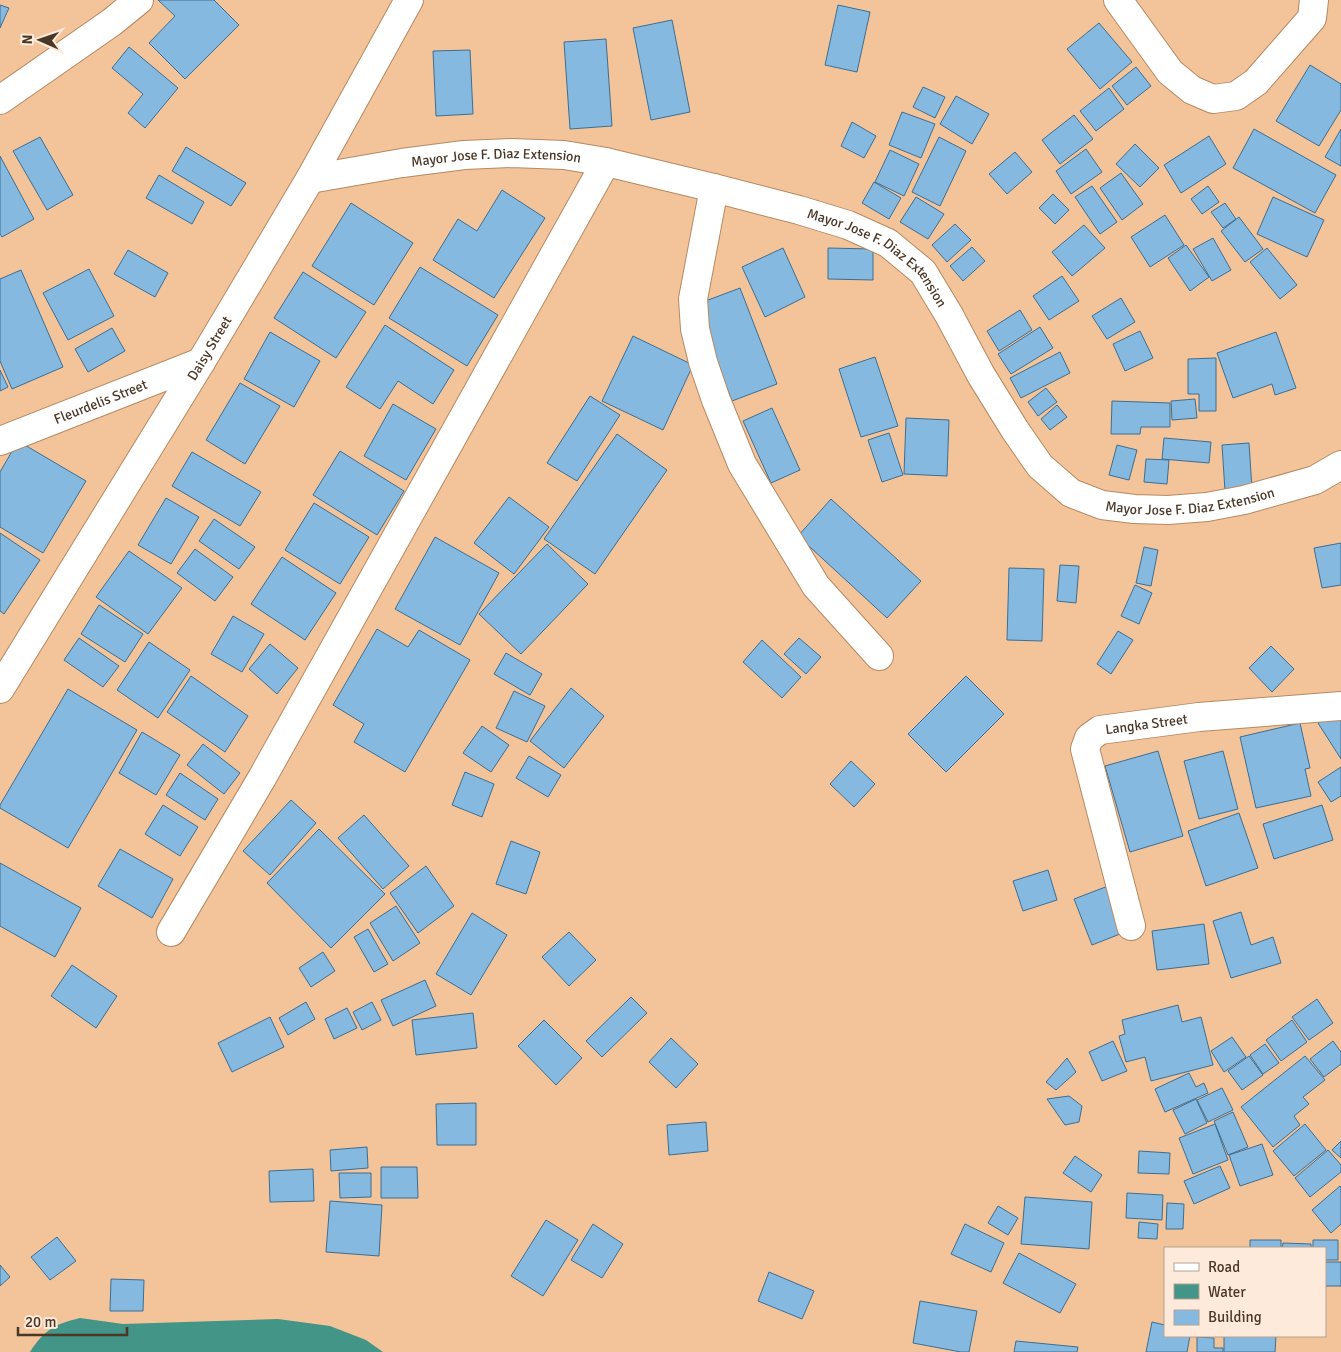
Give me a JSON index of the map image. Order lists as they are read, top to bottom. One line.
{"streets":{"street":["Mayor Jose F. Diaz Extension","Daisy Street","Fleurdelis Street","Langka Street"]},"crossings":[["Mayor Jose F. Diaz Extension","Daisy Street"],["Daisy Street","Fleurdelis Street"]],"legend":["Road","Water","Building"],"scale_bar":"20 m","north":"left"}
